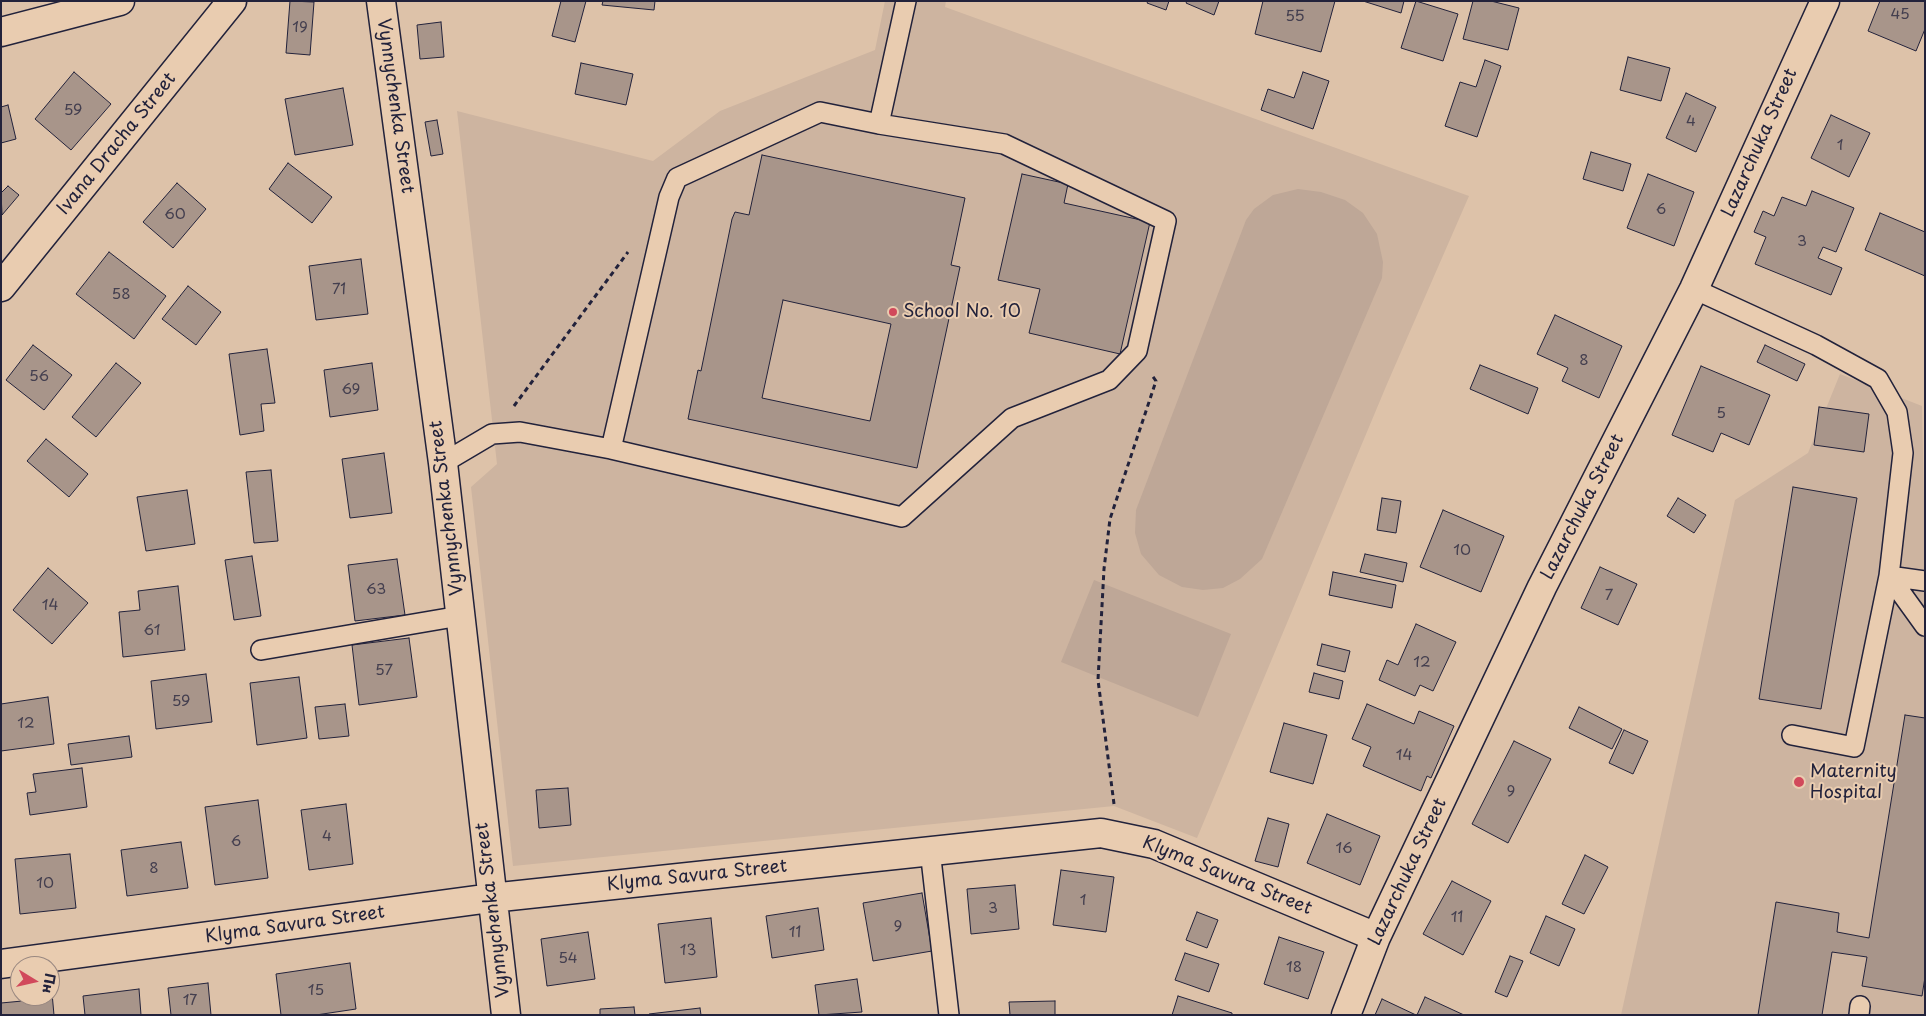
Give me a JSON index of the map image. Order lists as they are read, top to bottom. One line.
{"streets":{"street":["Vynnychenka Street","Lazarchuka Street","Ivana Dracha Street","Klyma Savura Street"]},"crossings":[["Vynnychenka Street","Klyma Savura Street"],["Lazarchuka Street","Klyma Savura Street"]],"places":["School No. 10","Maternity Hospital"],"house_numbers":["45","55","19","59","4","1","6","60","3","71","58","8","56","69","5","10","63","7","14","61","12","57","59","12","14","9","4","6","16","8","10","1","3","11","9","11","13","54","18","15","17"],"north":"right"}
